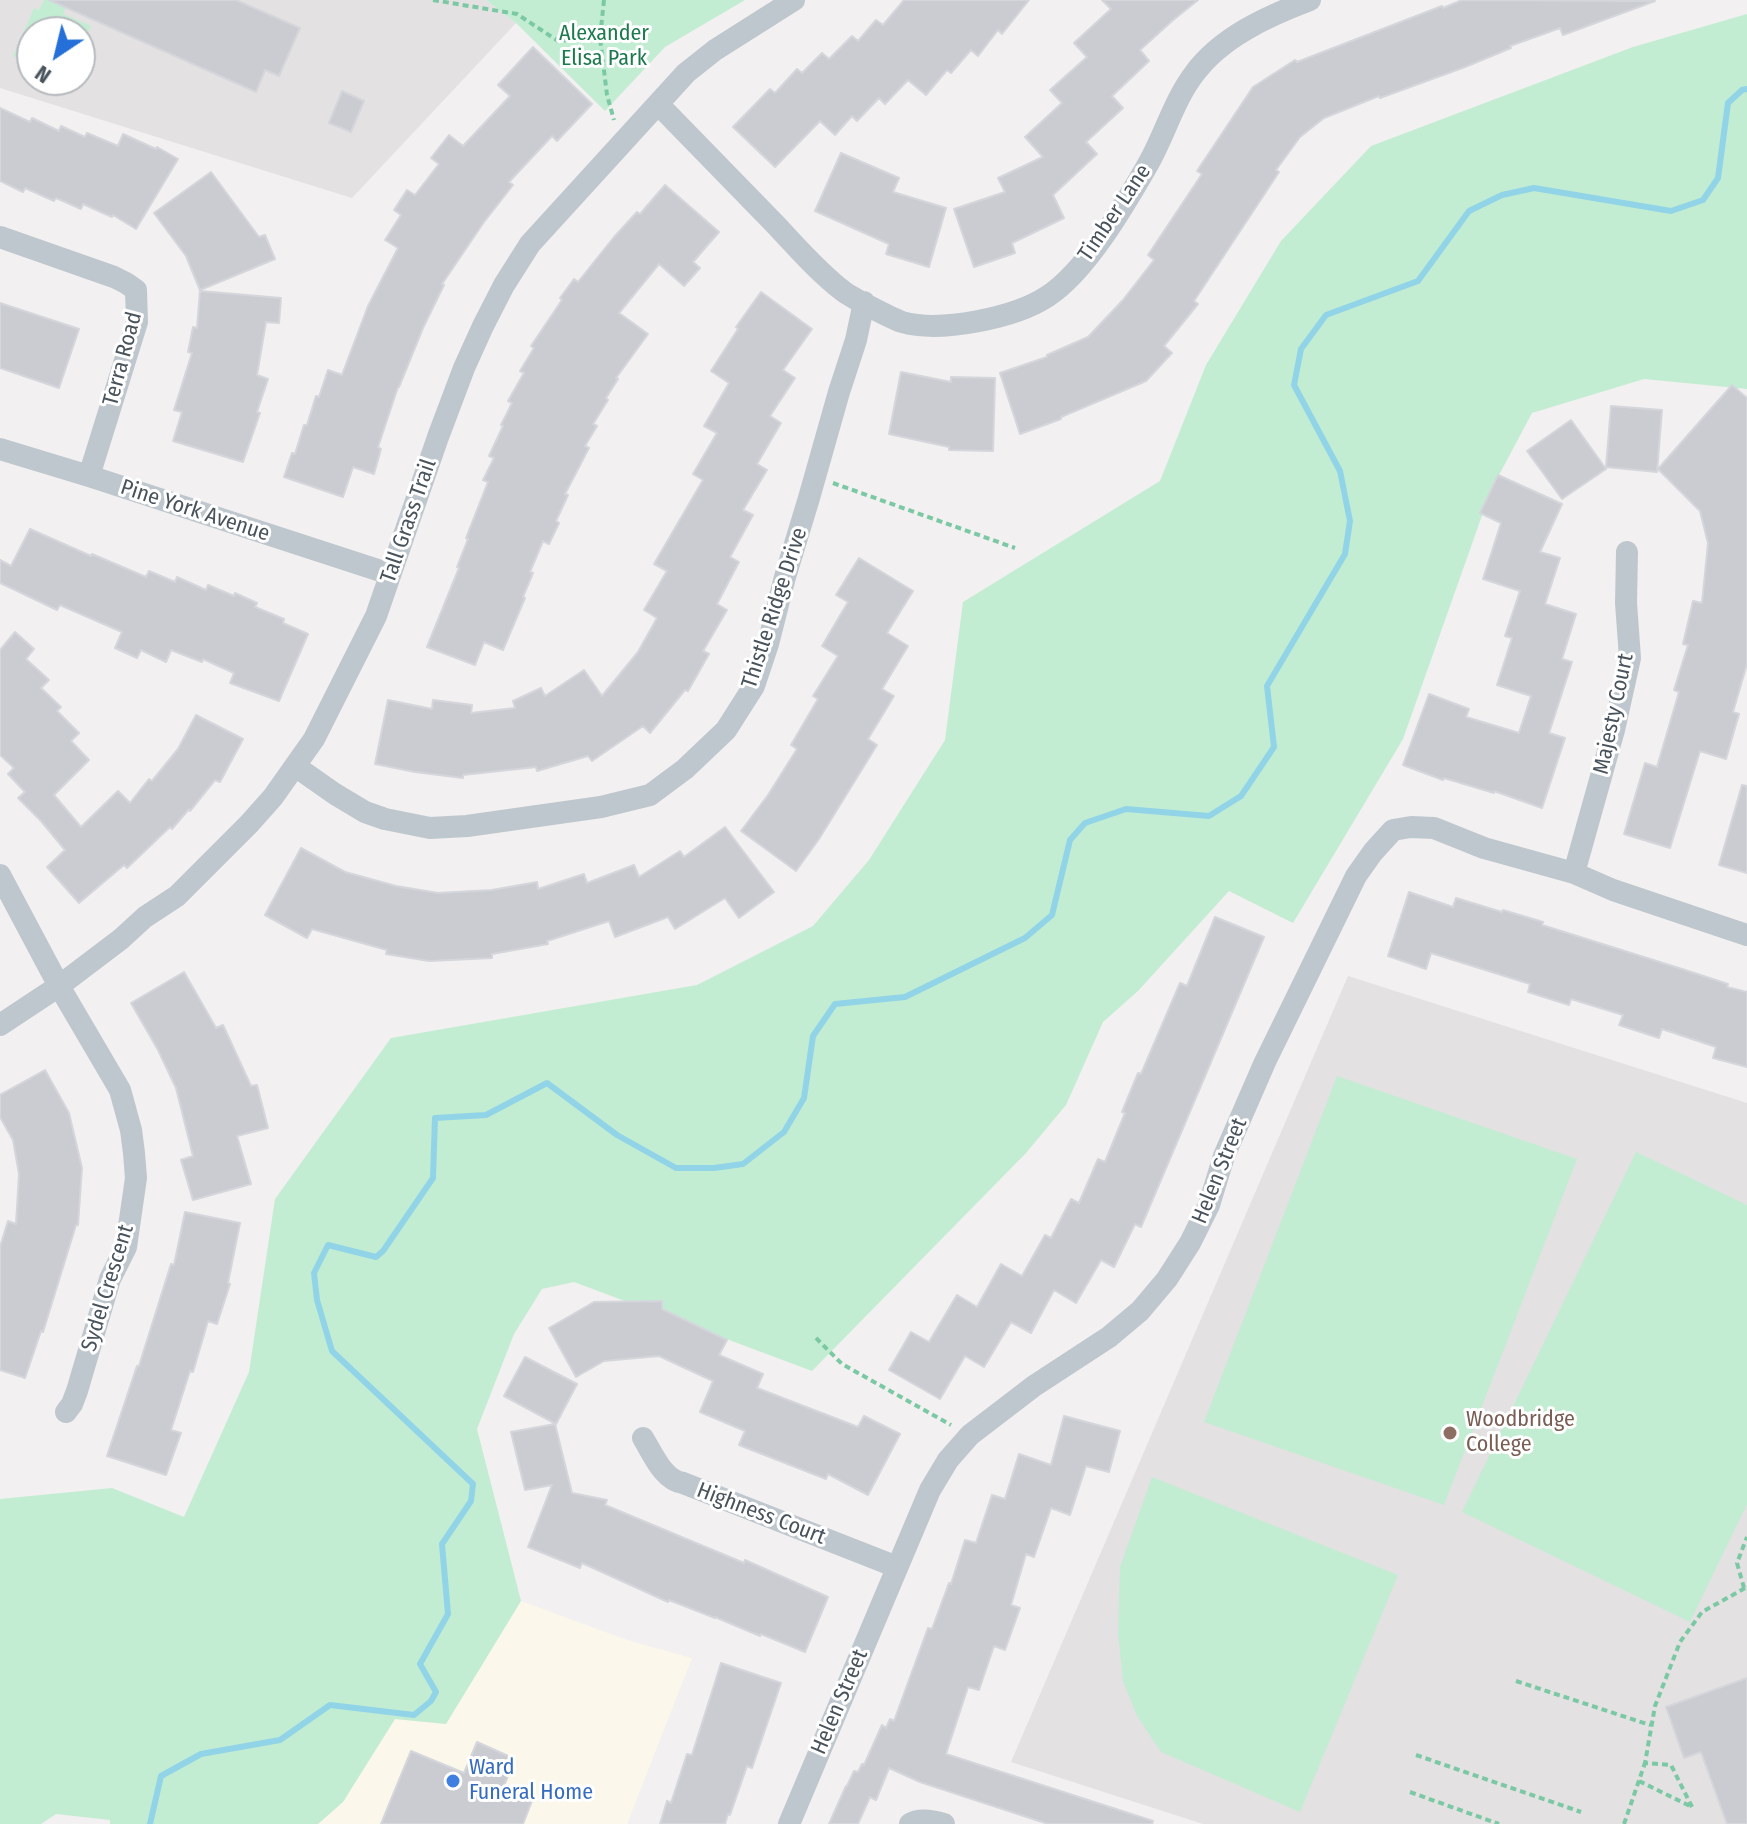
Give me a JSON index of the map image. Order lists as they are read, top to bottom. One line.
{"streets":{"street":["Timber Lane","Terra Road","Pine York Avenue","Tall Grass Trail","Thistle Ridge Drive","Majesty Court","Helen Street","Sydel Crescent","Highness Court"]},"crossings":[["Timber Lane","Tall Grass Trail"],["Timber Lane","Thistle Ridge Drive"],["Terra Road","Pine York Avenue"],["Pine York Avenue","Tall Grass Trail"],["Tall Grass Trail","Thistle Ridge Drive"],["Tall Grass Trail","Sydel Crescent"],["Majesty Court","Helen Street"],["Helen Street","Highness Court"]],"parks":["Alexander Elisa Park"],"places":["Woodbridge College","Ward Funeral Home"],"north":"bottom left"}
